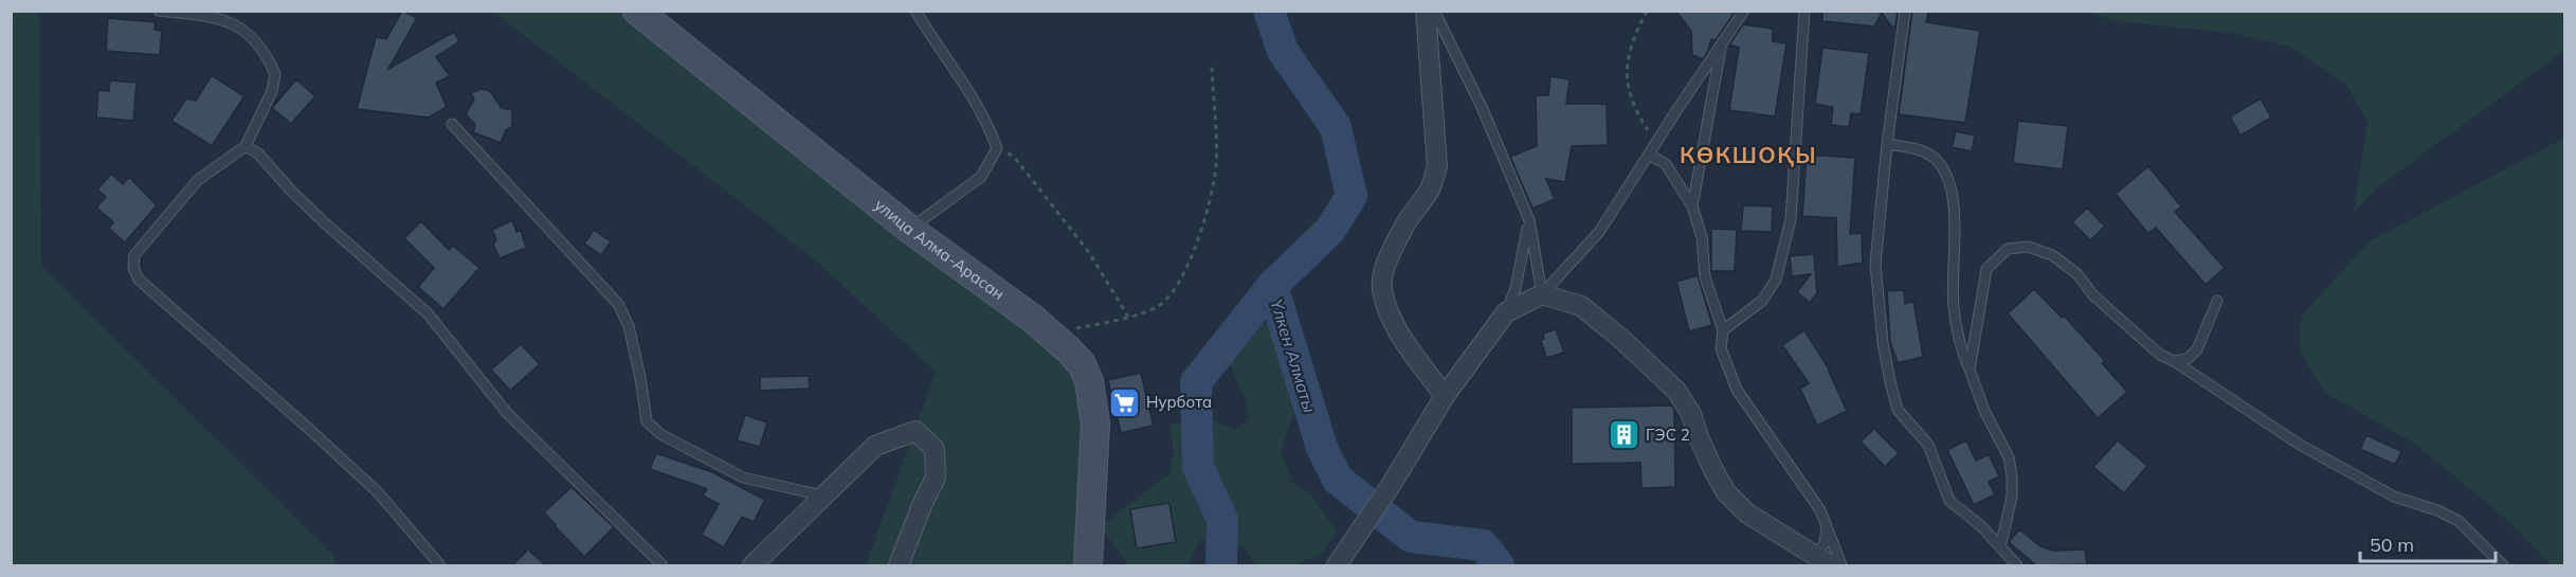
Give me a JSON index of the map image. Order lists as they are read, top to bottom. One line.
{"streets":{"main road":["улица Алма-Арасан"]},"districts":["КӨКШОҚЫ"],"water":["Үлкен Алматы"],"places":{"supermarket":["Нурбота"],"building":["ГЭС 2"]},"scale_bar":"50 m"}
